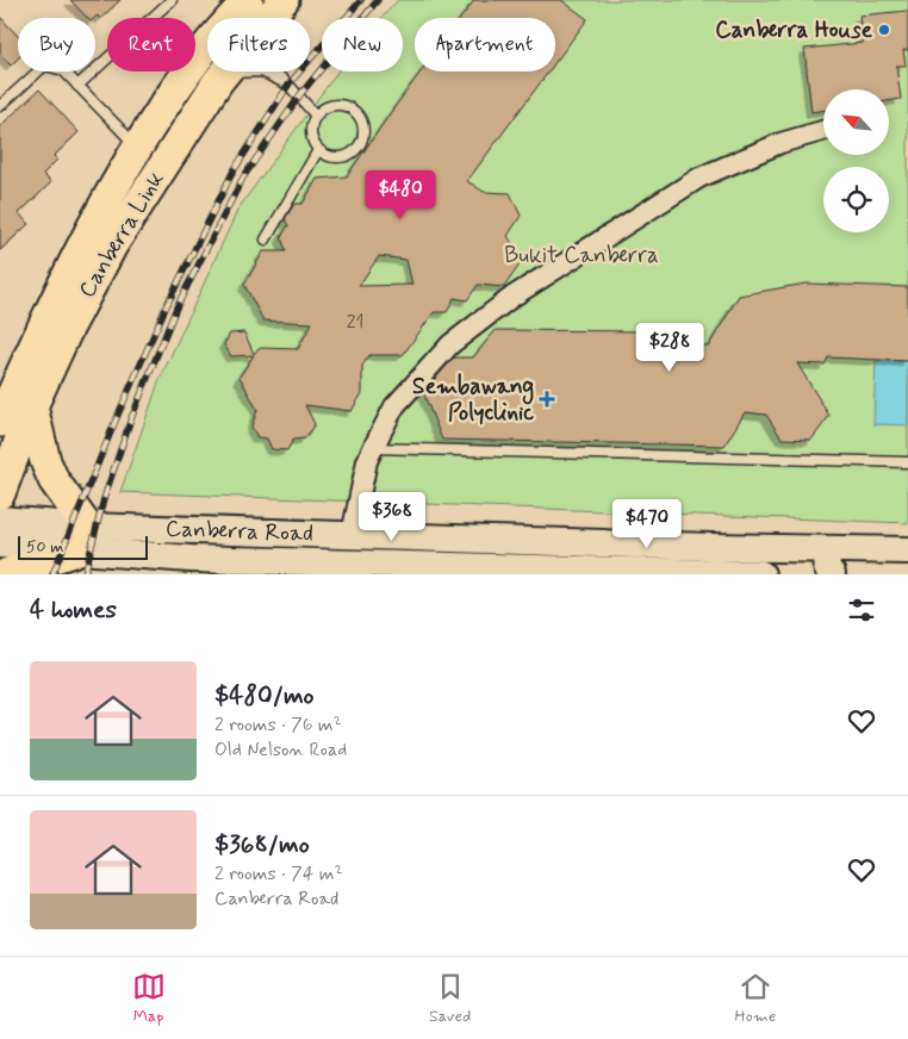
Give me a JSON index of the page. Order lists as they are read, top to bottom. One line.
{"streets":{"main road":["Canberra Link","Canberra Road"]},"parks":["Bukit Canberra"],"places":{"other":["Canberra House"],"health":["Sembawang Polyclinic"]},"house_numbers":["21"],"scale_bar":"50 m","north":"top left","page":{"chip":["Buy","Rent","Filters","New","Apartment"],"price":["$480","$288","$368","$470"],"scale":"50 m","heading":"4 homes","list":[{"name":"$480/mo","note":"2 rooms · 76 m² · Old Nelson Road"},{"name":"$368/mo","note":"2 rooms · 74 m² · Canberra Road"}],"tabs":["Map","Saved","Home"]}}
